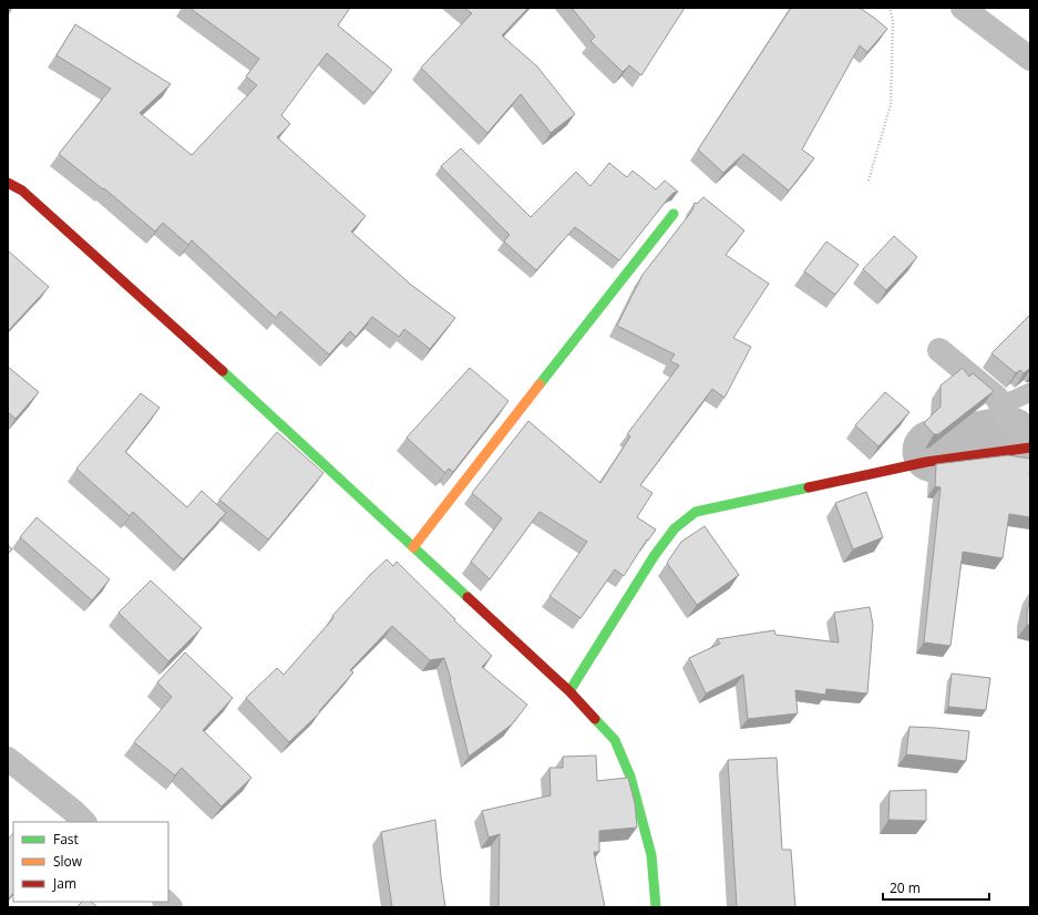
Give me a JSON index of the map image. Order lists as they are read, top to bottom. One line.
{"legend":["Fast","Slow","Jam"],"scale_bar":"20 m"}
